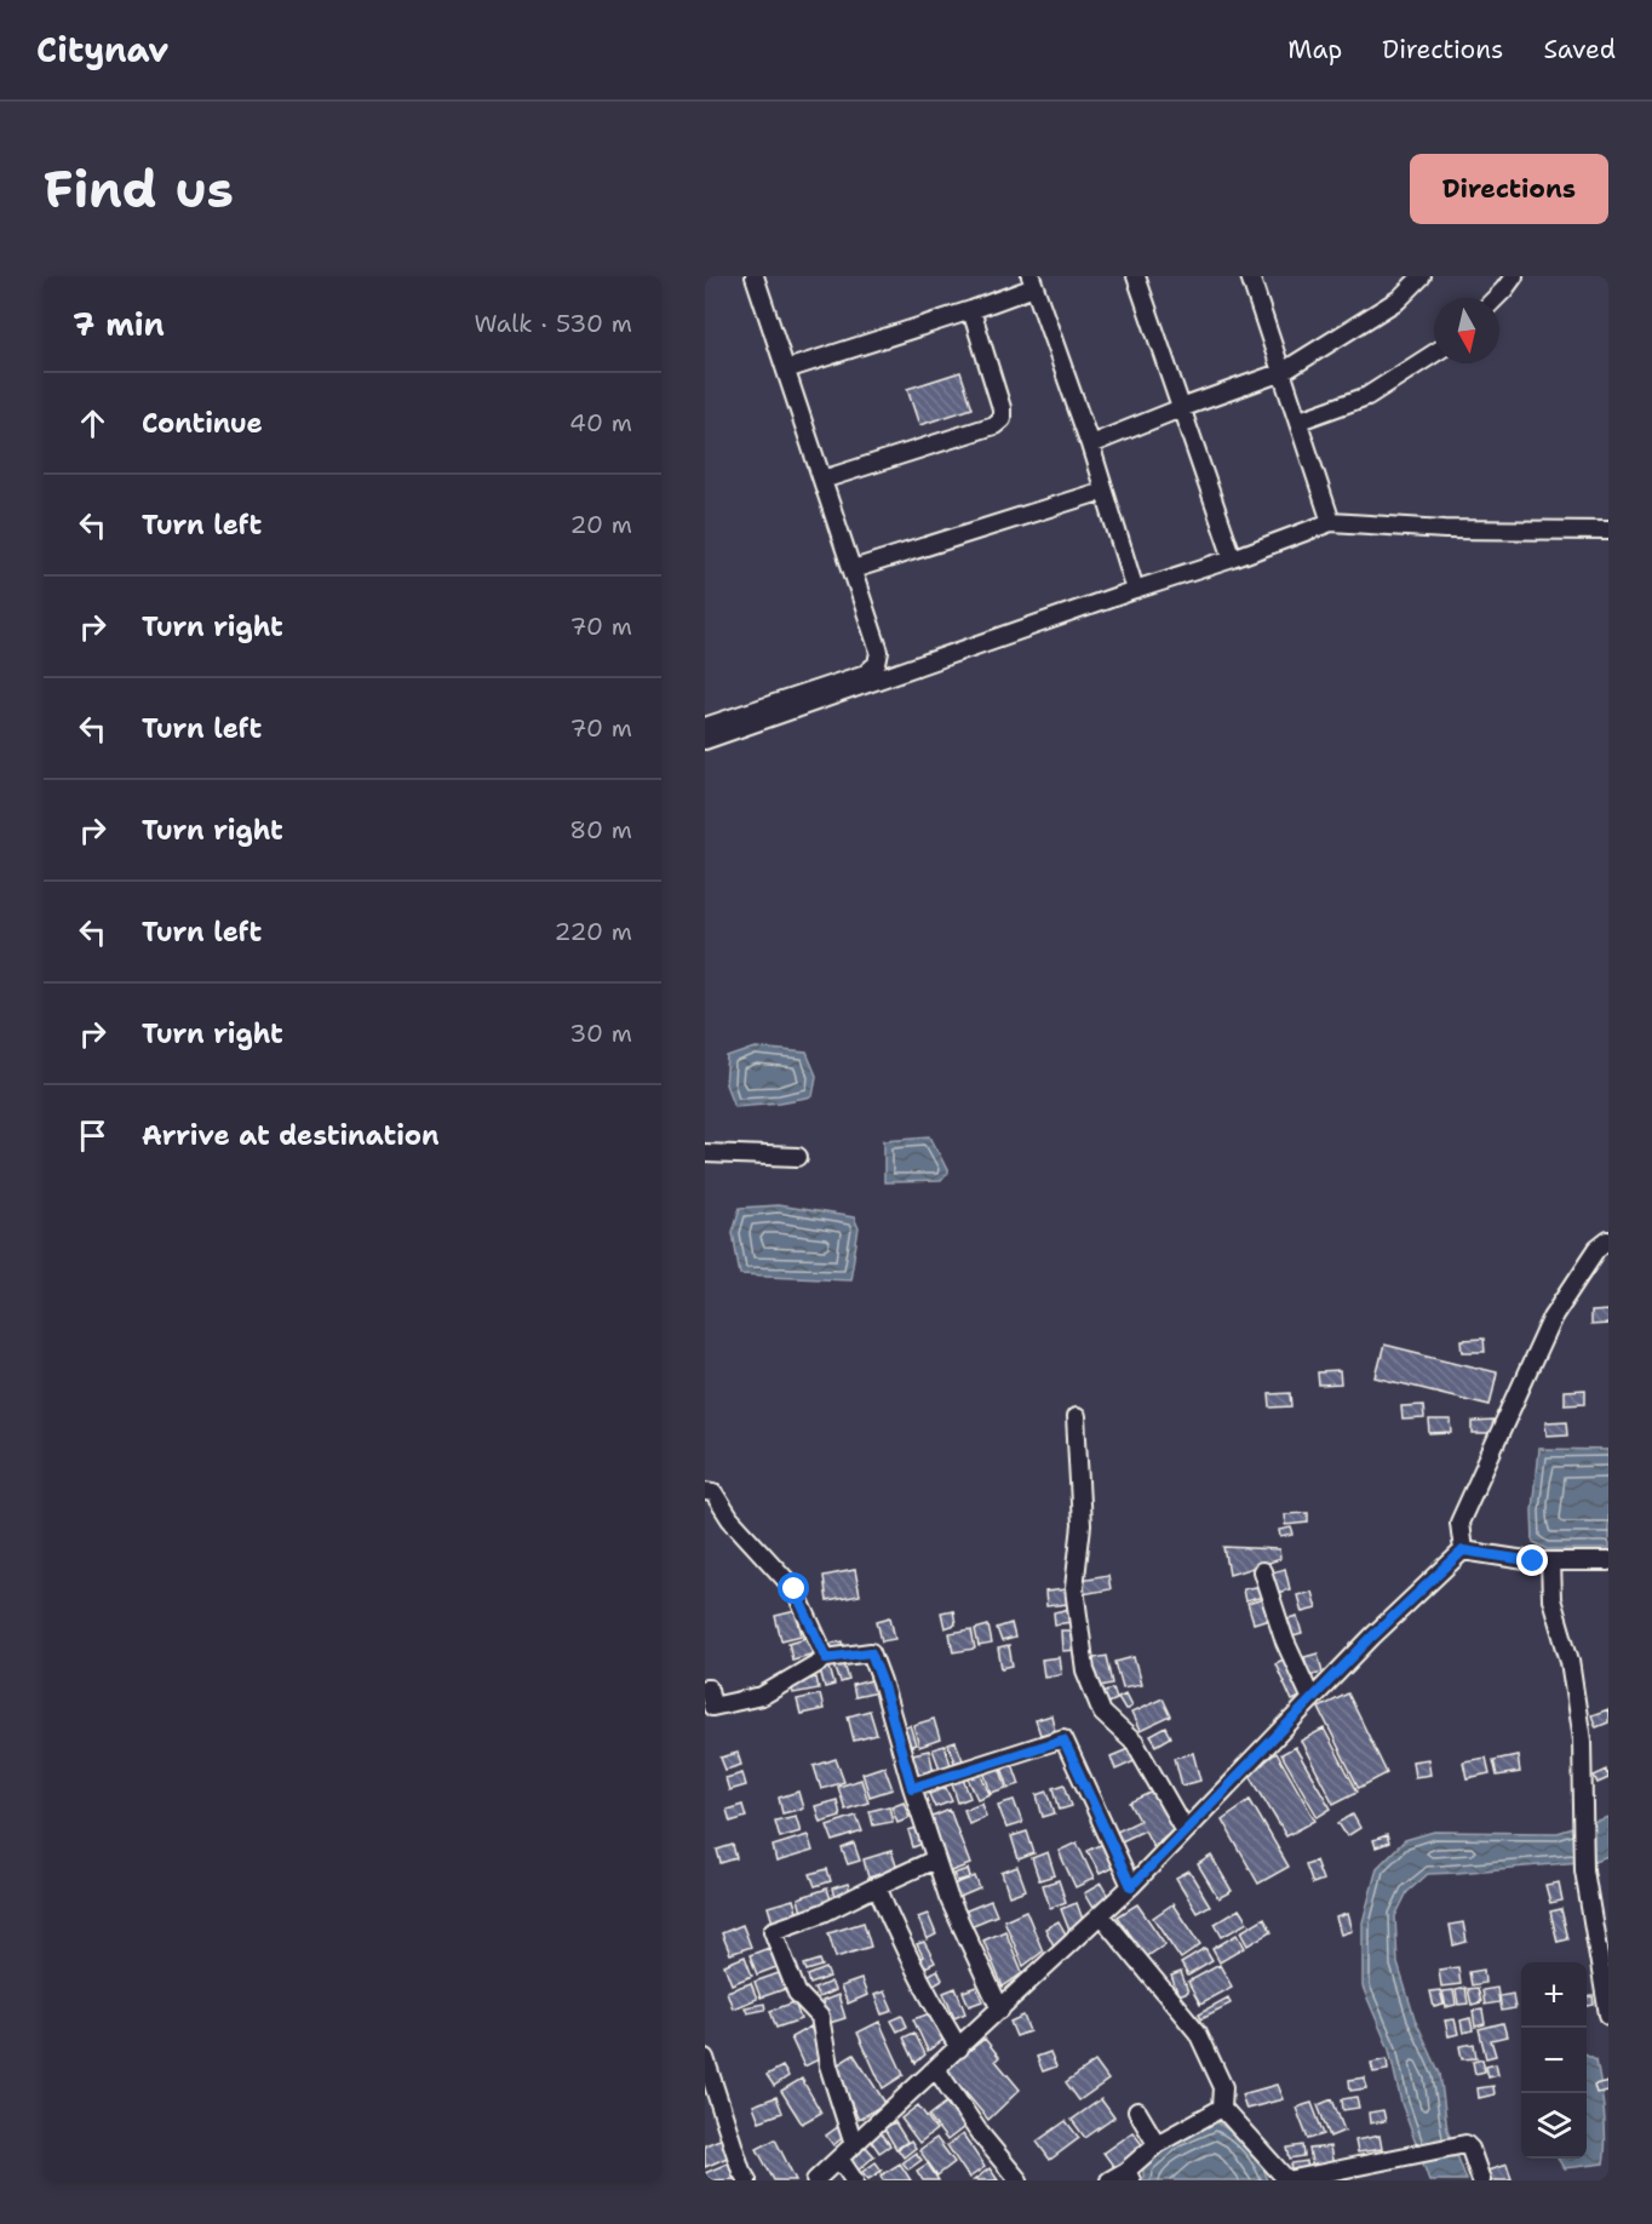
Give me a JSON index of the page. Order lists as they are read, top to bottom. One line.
{"north":"bottom","page":{"header":"Citynav","nav":["Map","Directions","Saved"],"buttons":"Directions","title":"Find us","heading":["7 min","Walk · 530 m"],"list":[["Continue","40 m"],["Turn left","20 m"],["Turn right","70 m"],["Turn left","70 m"],["Turn right","80 m"],["Turn left","220 m"],["Turn right","30 m"],"Arrive at destination"],"map_buttons":["+","−"]}}
